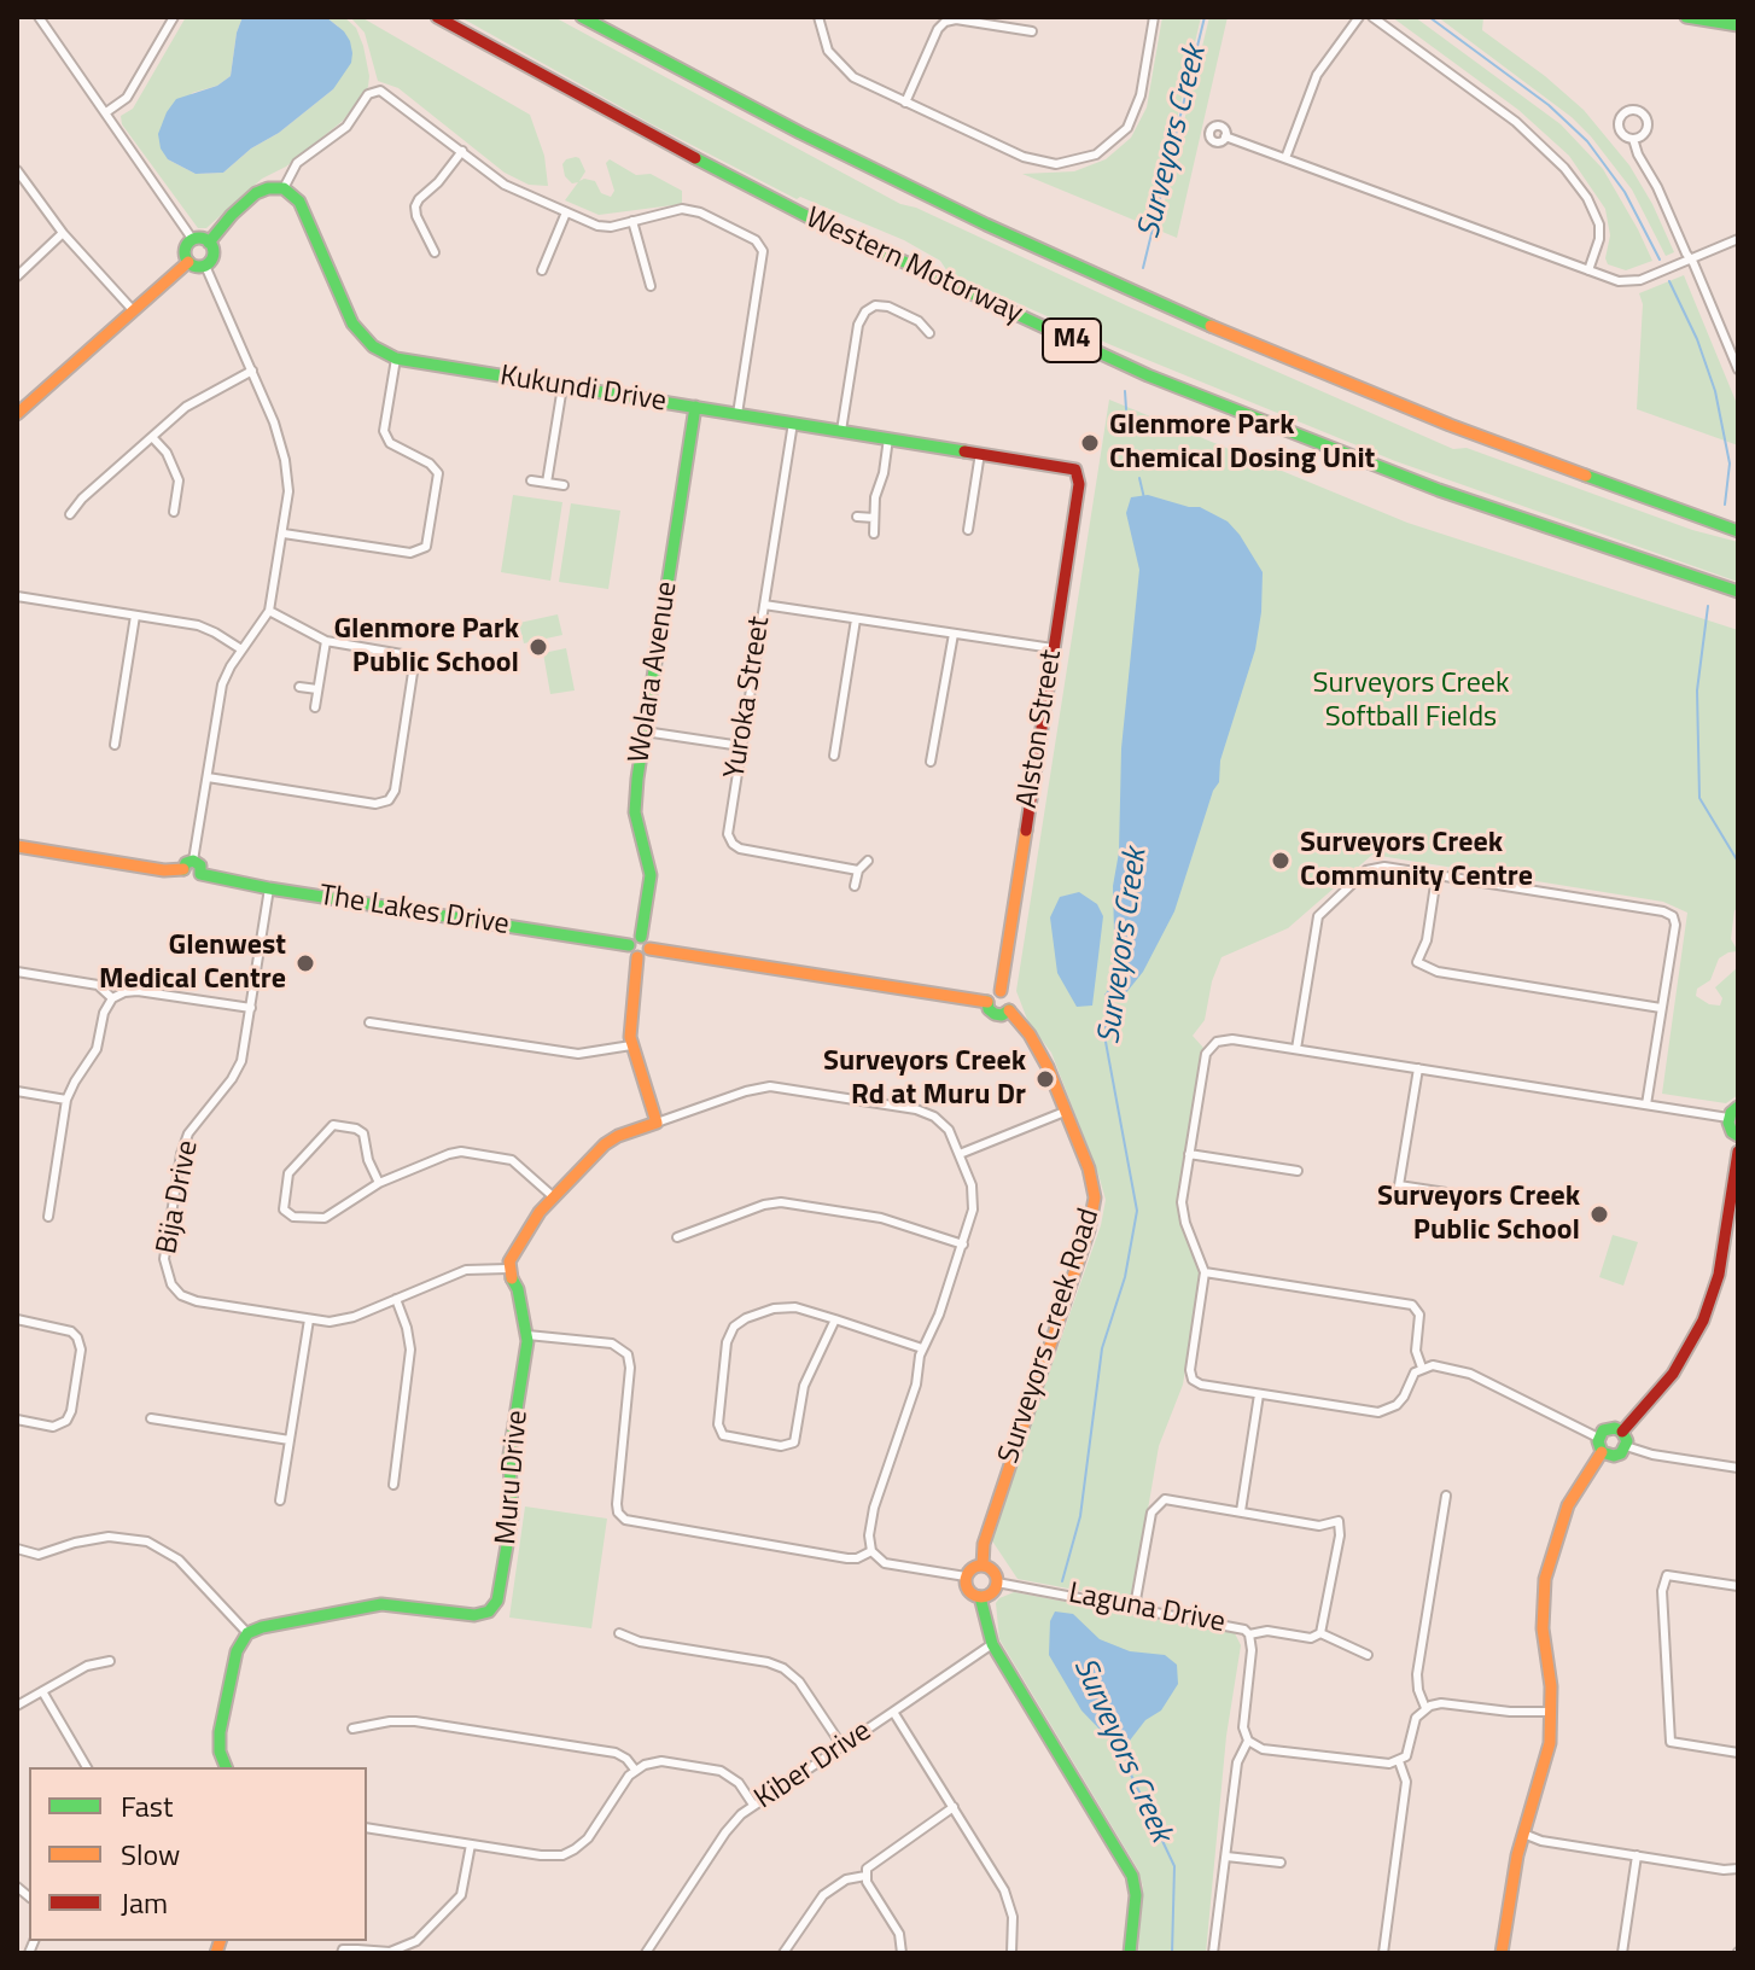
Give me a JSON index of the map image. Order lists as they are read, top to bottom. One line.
{"streets":{"main road":["Western Motorway","M4","Kukundi Drive","Wolara Avenue","Alston Street","The Lakes Drive","Surveyors Creek Road","Muru Drive"],"street":["Yuroka Street","Bija Drive","Laguna Drive","Kiber Drive"]},"crossings":[["Kukundi Drive","Wolara Avenue"],["Kukundi Drive","Yuroka Street"],["Kukundi Drive","Alston Street"],["Wolara Avenue","The Lakes Drive"],["Alston Street","Surveyors Creek Road"],["The Lakes Drive","Bija Drive"],["Bija Drive","Muru Drive"],["Surveyors Creek Road","Laguna Drive"]],"water":["Surveyors Creek"],"parks":["Surveyors Creek Softball Fields"],"places":["Glenmore Park Chemical Dosing Unit","Glenmore Park Public School","Surveyors Creek Community Centre","Glenwest Medical Centre","Surveyors Creek Rd at Muru Dr","Surveyors Creek Public School"],"legend":["Fast","Slow","Jam"]}
